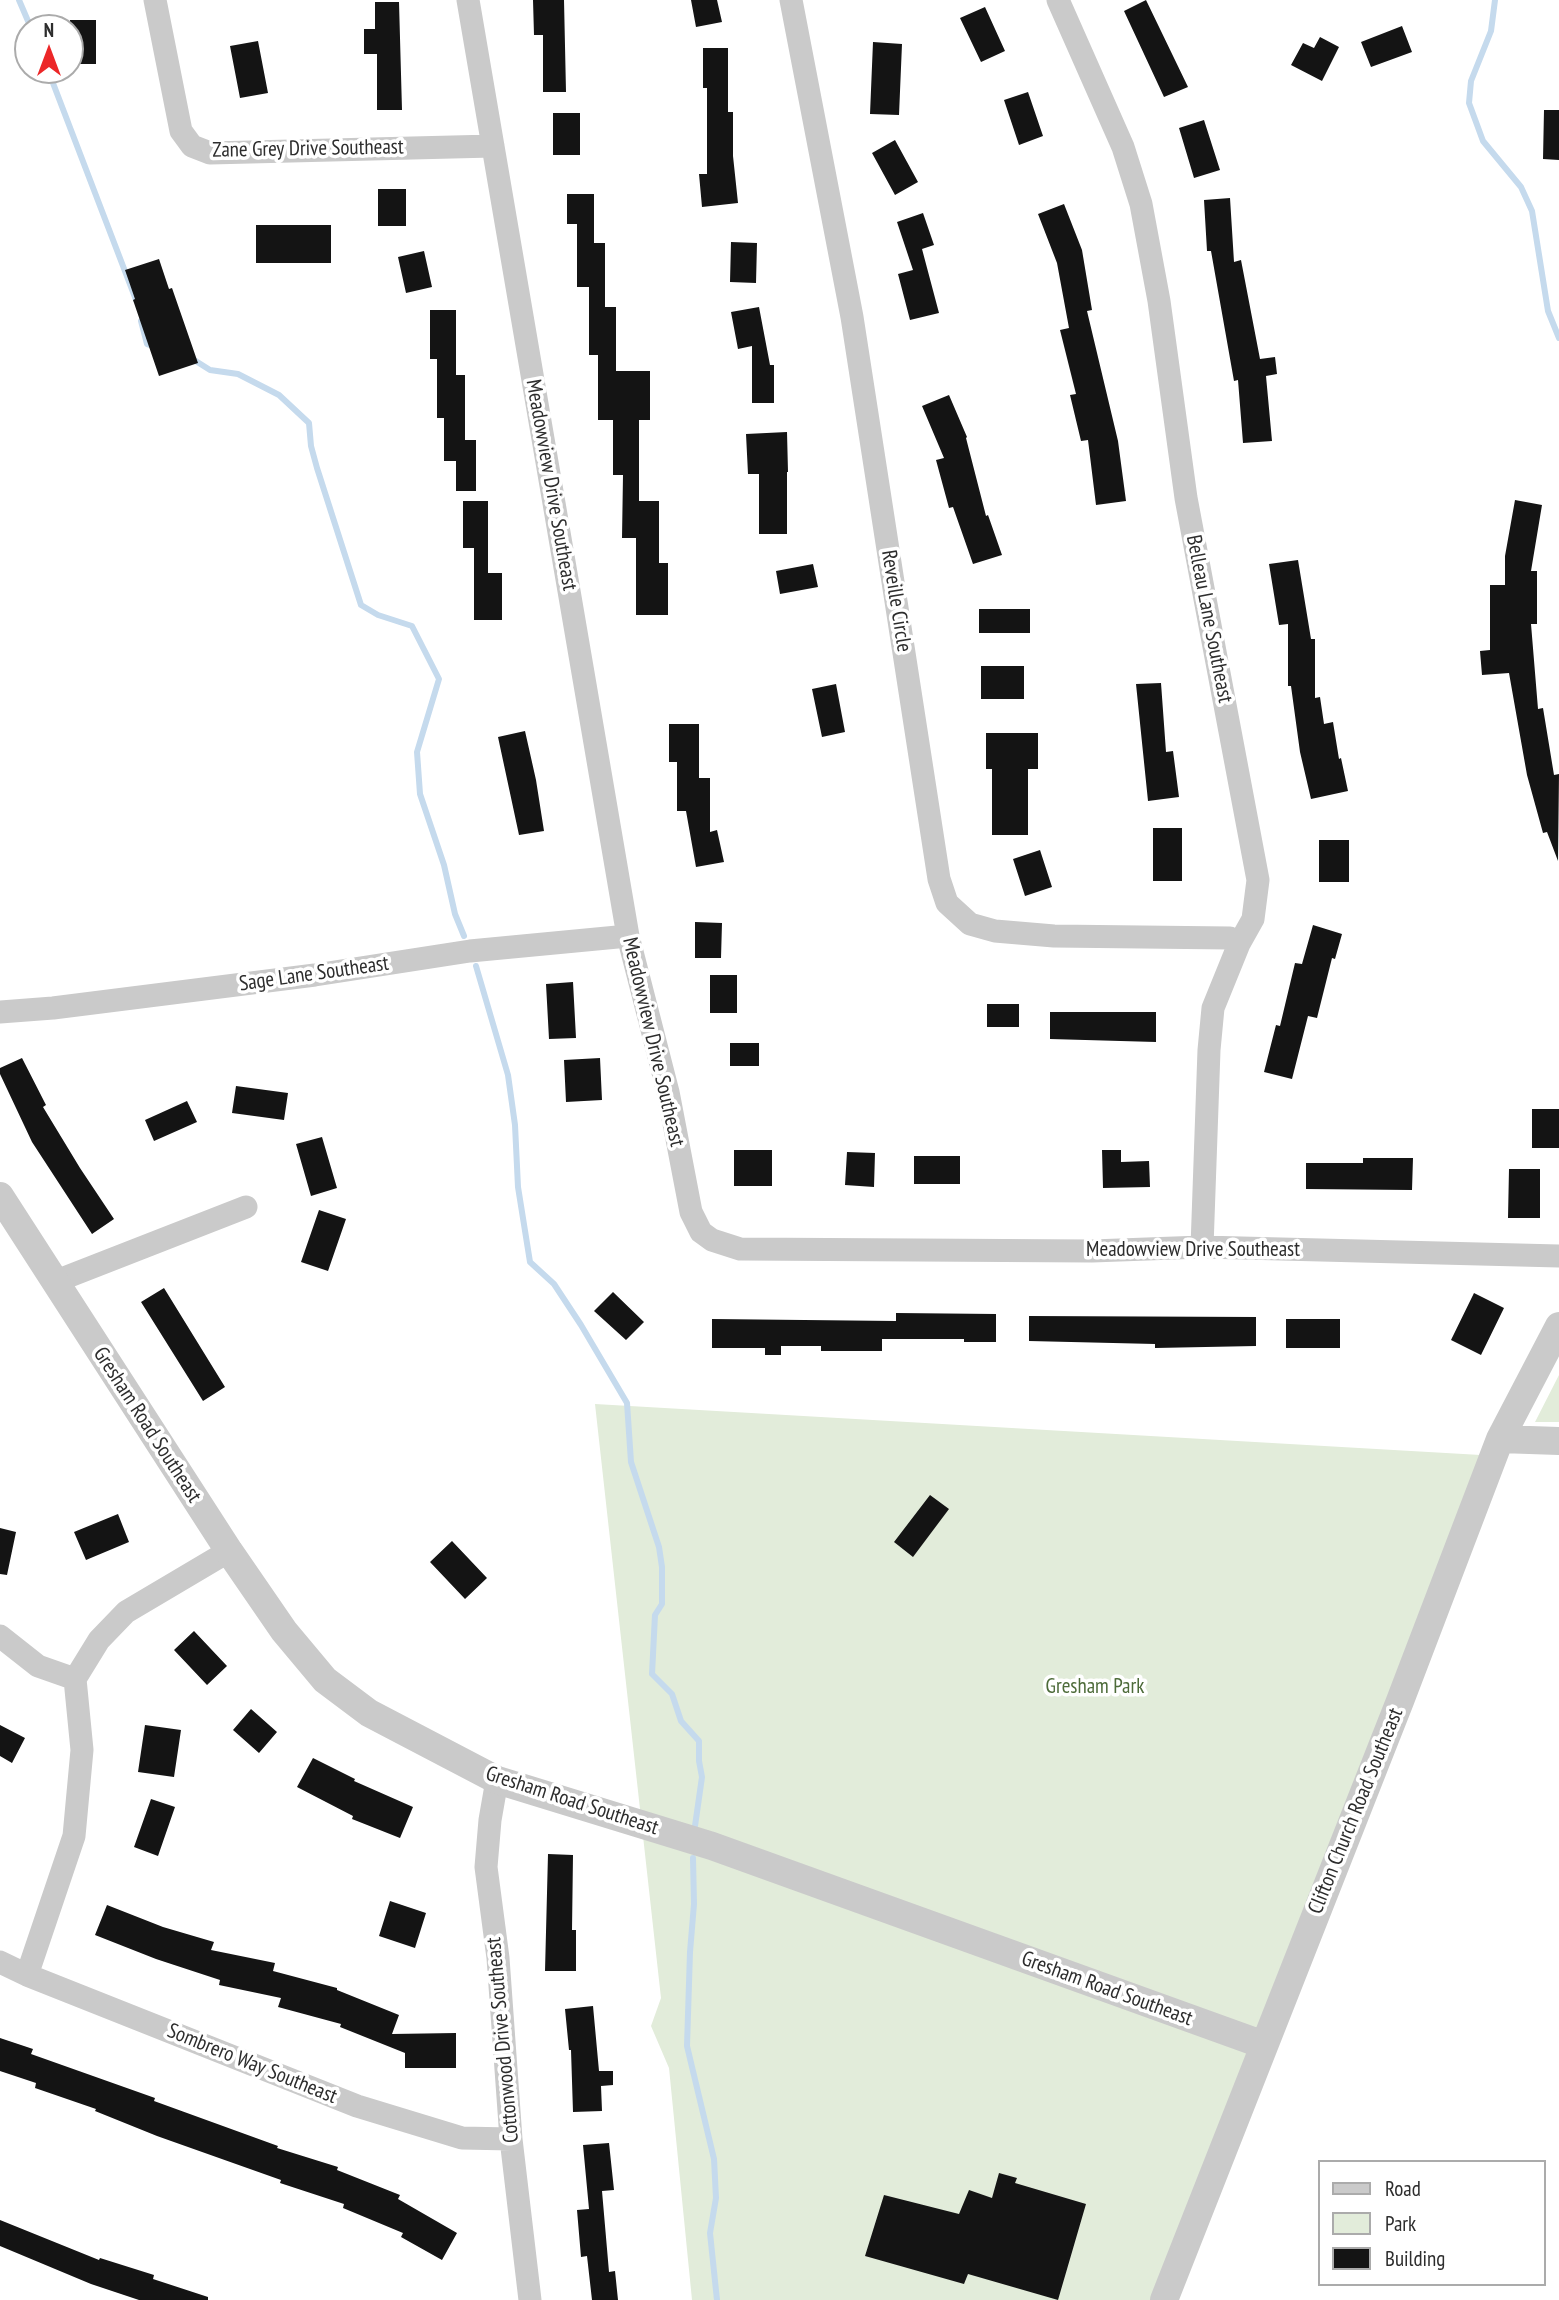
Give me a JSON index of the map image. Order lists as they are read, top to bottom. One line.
{"streets":{"street":["Zane Grey Drive Southeast","Meadowview Drive Southeast","Reveille Circle","Belleau Lane Southeast","Sage Lane Southeast","Gresham Road Southeast","Clifton Church Road Southeast","Cottonwood Drive Southeast","Sombrero Way Southeast"]},"crossings":[["Zane Grey Drive Southeast","Meadowview Drive Southeast"],["Meadowview Drive Southeast","Belleau Lane Southeast"],["Meadowview Drive Southeast","Sage Lane Southeast"],["Reveille Circle","Belleau Lane Southeast"],["Gresham Road Southeast","Clifton Church Road Southeast"],["Gresham Road Southeast","Cottonwood Drive Southeast"],["Cottonwood Drive Southeast","Sombrero Way Southeast"]],"parks":["Gresham Park"],"legend":["Road","Park","Building"],"north":"top"}
